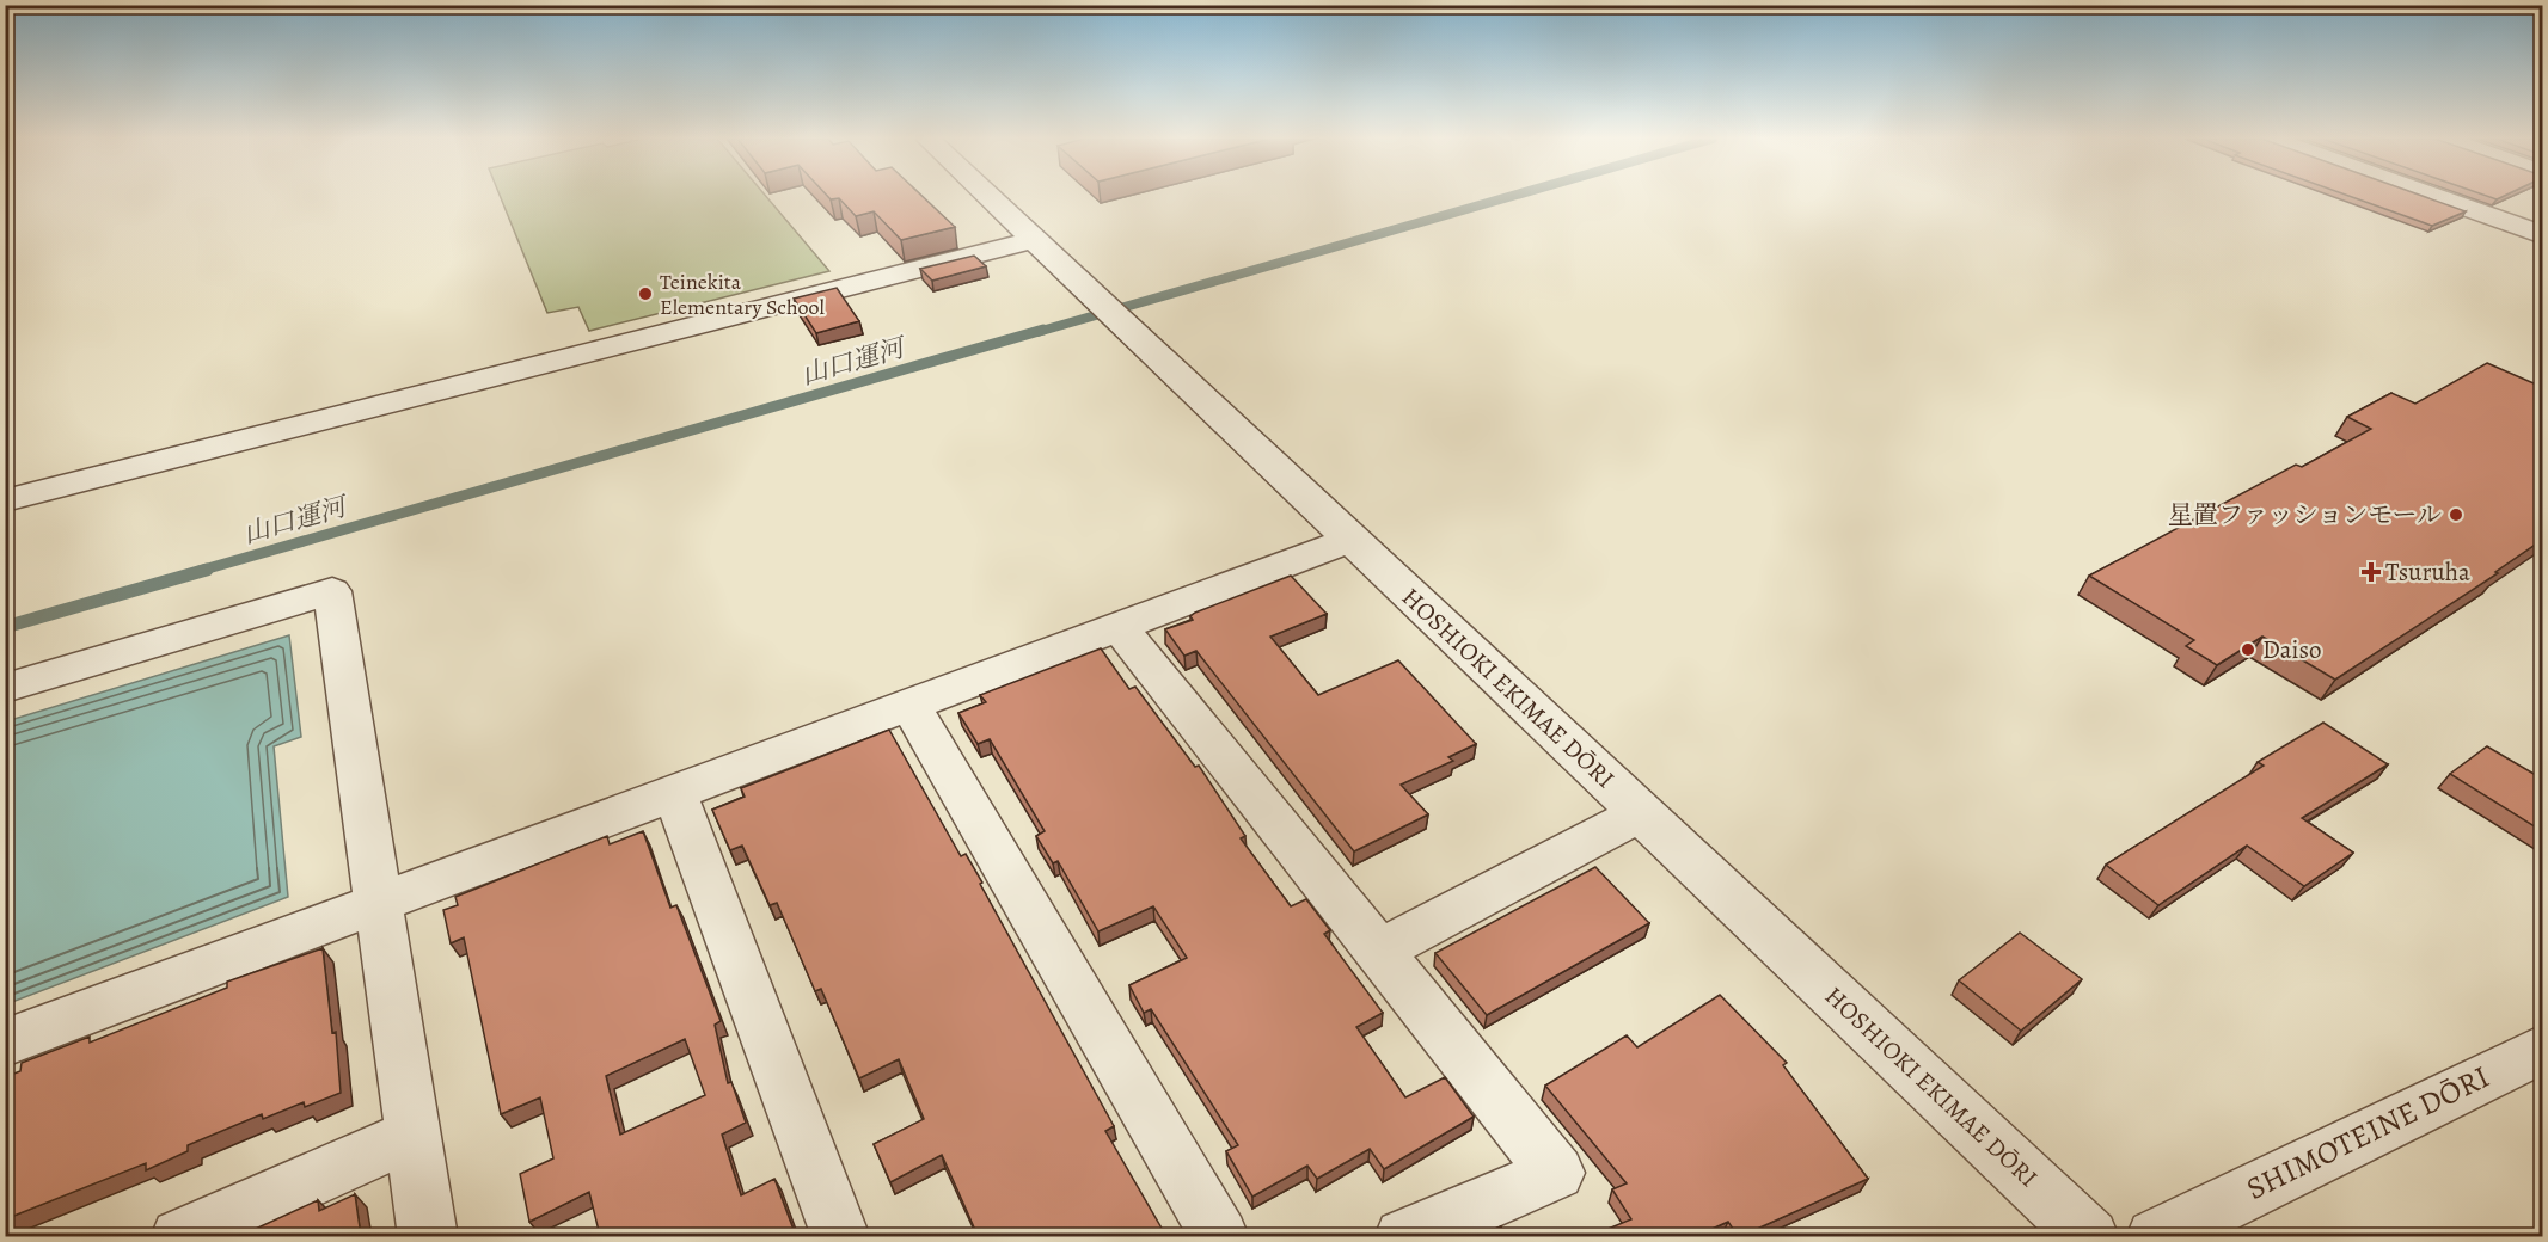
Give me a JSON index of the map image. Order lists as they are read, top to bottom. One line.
{"streets":{"street":["HOSHIOKI EKIMAE DŌRI","SHIMOTEINE DŌRI"]},"water":["山口運河"],"places":{"other":["Teinekita Elementary School","星置ファッションモール","Daiso"],"health":["Tsuruha"]}}
